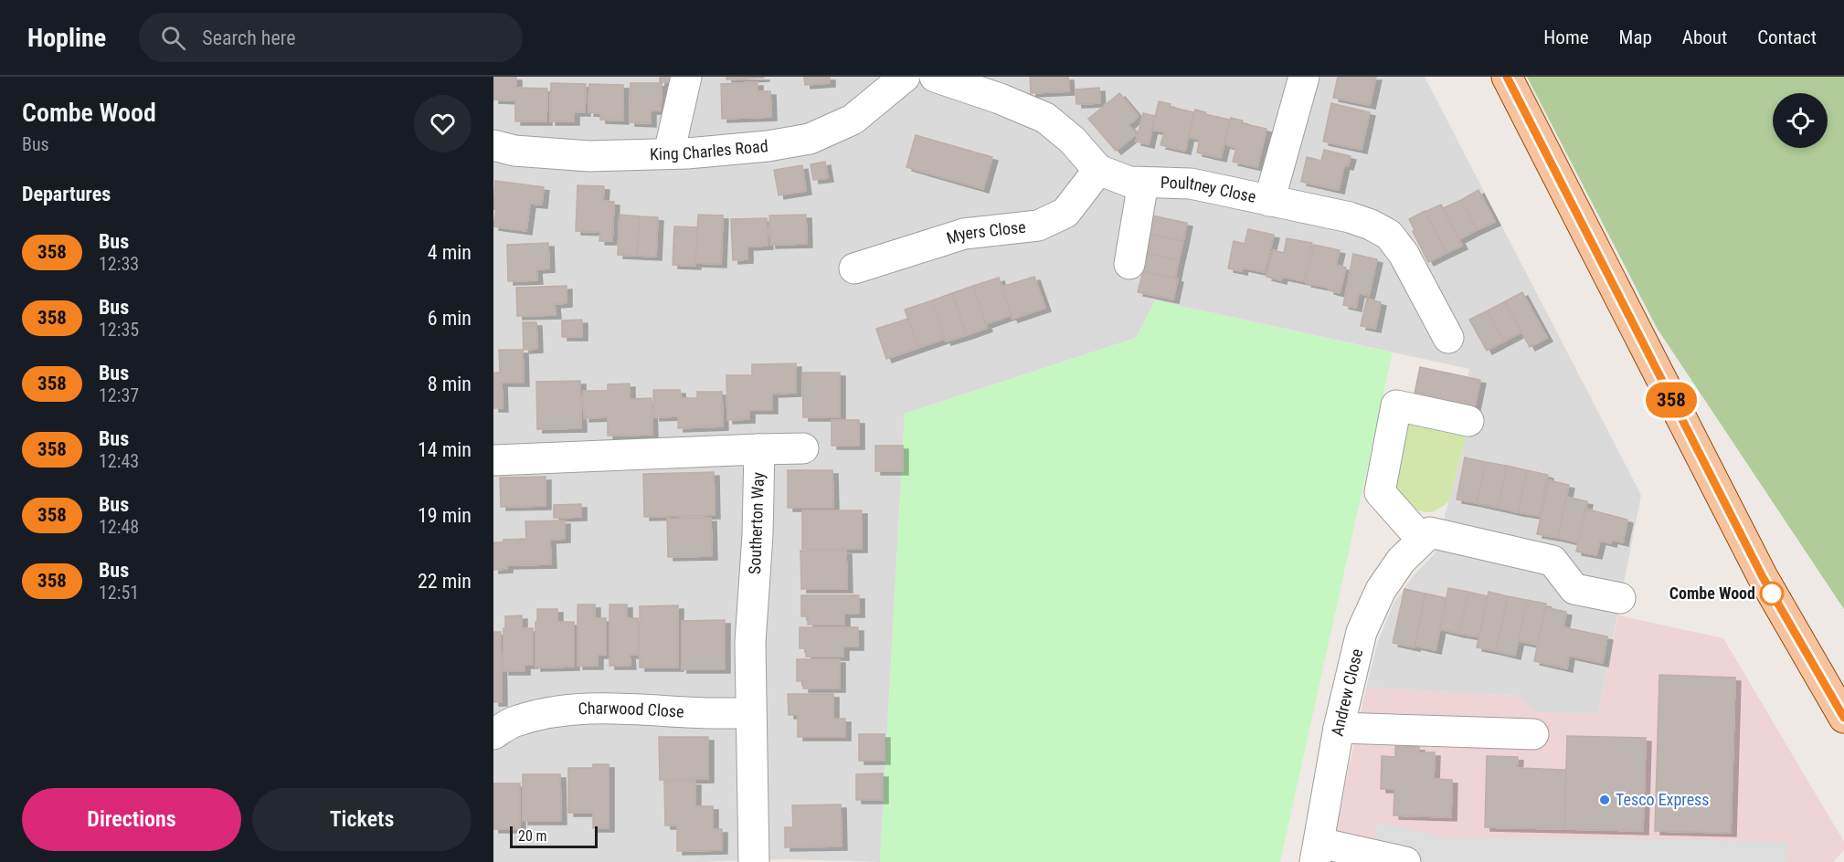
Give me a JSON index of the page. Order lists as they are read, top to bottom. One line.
{"streets":{"street":["King Charles Road","Poultney Close","Myers Close","Southerton Way","Andrew Close","Charwood Close"]},"crossings":[["Poultney Close","Myers Close"],["Southerton Way","Charwood Close"]],"places":["Combe Wood","Tesco Express"],"lines":["bus line 358"],"scale_bar":"20 m","page":{"header":"Hopline","search":"Search here","nav":["Home","Map","About","Contact"],"heading":[["Combe Wood","Bus"],"Departures"],"on_map":"358","list":[{"mark":"358","name":"Bus","note":"12:33","value":"4 min"},{"mark":"358","name":"Bus","note":"12:35","value":"6 min"},{"mark":"358","name":"Bus","note":"12:37","value":"8 min"},{"mark":"358","name":"Bus","note":"12:43","value":"14 min"},{"mark":"358","name":"Bus","note":"12:48","value":"19 min"},{"mark":"358","name":"Bus","note":"12:51","value":"22 min"}],"buttons":["Directions","Tickets"],"scale":"20 m"}}
